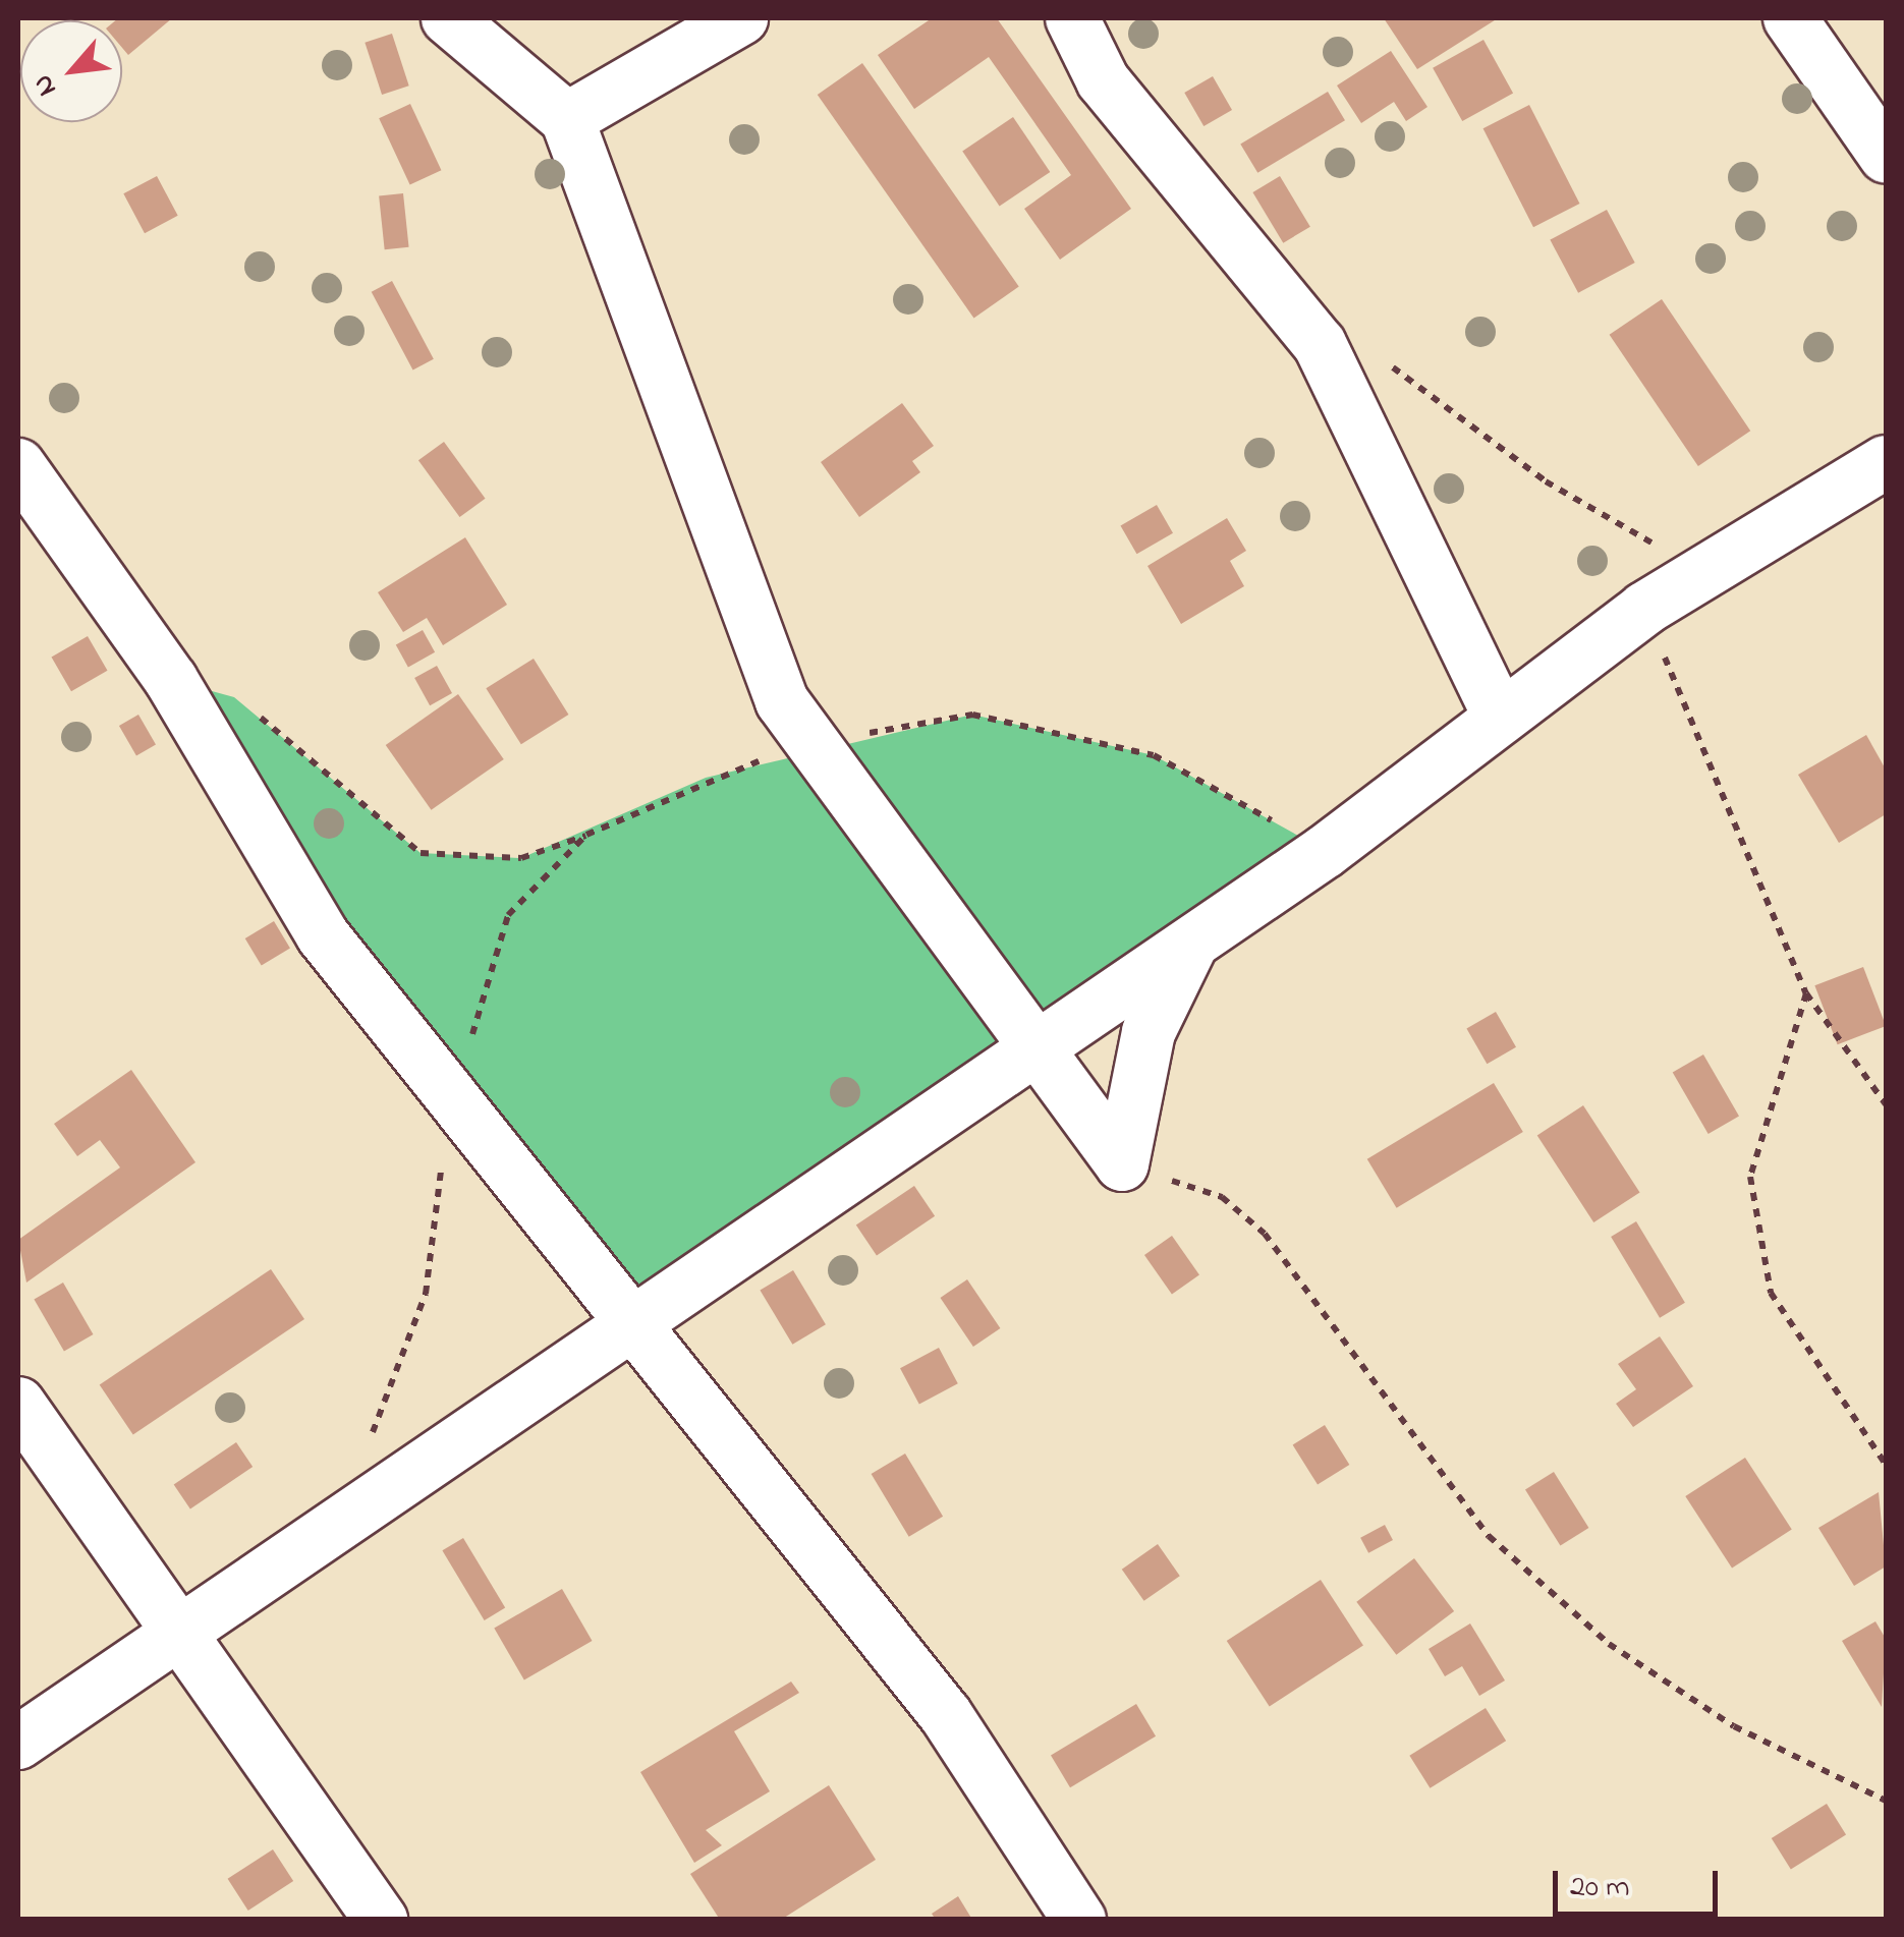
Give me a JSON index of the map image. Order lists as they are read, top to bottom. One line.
{"scale_bar":"20 m","north":"bottom left"}
